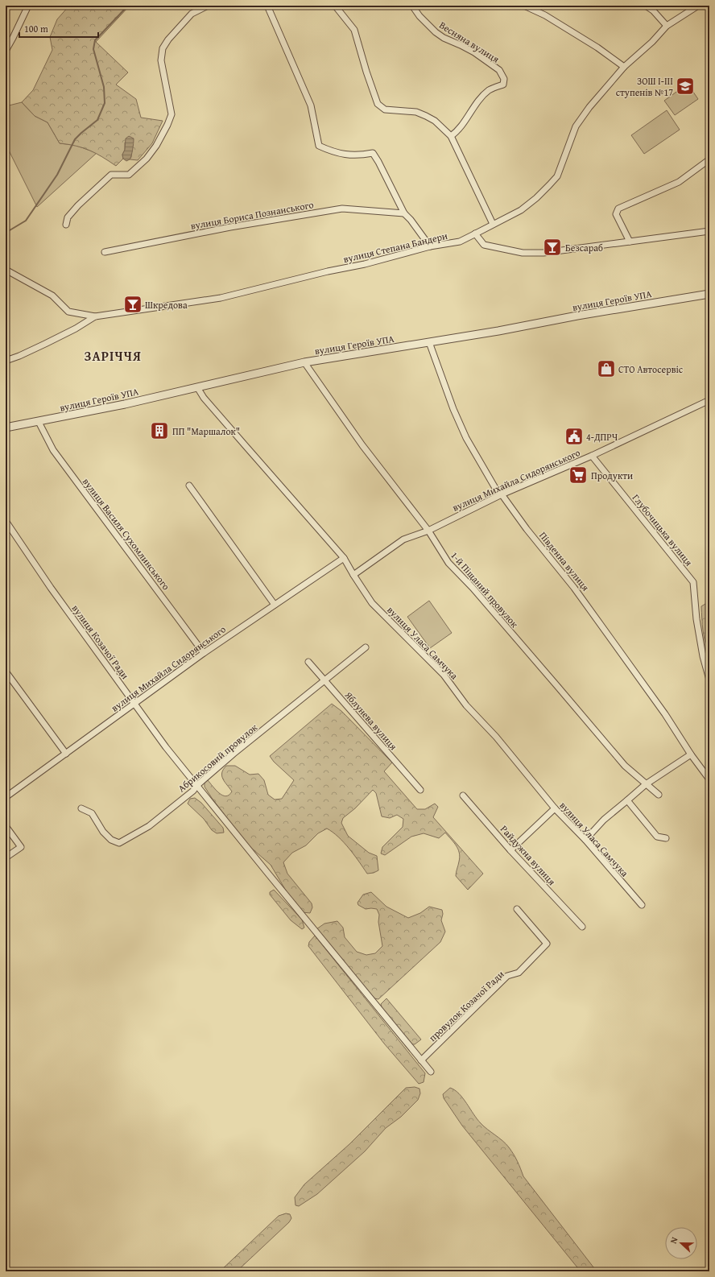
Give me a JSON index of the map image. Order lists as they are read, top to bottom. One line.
{"streets":{"street":["Весняна вулиця","вулиця Бориса Познанського","вулиця Степана Бандери","вулиця Героїв УПА","вулиця Михайла Сидорянського","Глубочицька вулиця","вулиця Василя Сухомлинського","Південна вулиця","1-й Піщаний провулок","вулиця Козачої Ради","вулиця Уласа Самчука","Яблунева вулиця","Абрикосовий провулок","Райдужна вулиця","провулок Козачої Ради"]},"crossings":[["вулиця Героїв УПА","вулиця Василя Сухомлинського"],["вулиця Героїв УПА","Південна вулиця"],["вулиця Героїв УПА","1-й Піщаний провулок"],["вулиця Героїв УПА","вулиця Уласа Самчука"],["вулиця Михайла Сидорянського","Глубочицька вулиця"],["вулиця Михайла Сидорянського","вулиця Василя Сухомлинського"],["вулиця Михайла Сидорянського","Південна вулиця"],["вулиця Михайла Сидорянського","1-й Піщаний провулок"],["вулиця Михайла Сидорянського","вулиця Козачої Ради"],["вулиця Михайла Сидорянського","вулиця Уласа Самчука"],["вулиця Козачої Ради","Абрикосовий провулок"],["вулиця Козачої Ради","провулок Козачої Ради"],["Яблунева вулиця","Абрикосовий провулок"]],"districts":["ЗАРІЧЧЯ"],"places":{"school or university":["ЗОШ І-ІІІ ступенів №17"],"bar":["Безсараб","Шкредова"],"shop":["СТО Автосервіс"],"building":["ПП \"Маршалок\""],"public building":["4-ДПРЧ"],"supermarket":["Продукти"]},"scale_bar":"100 m","north":"left"}
